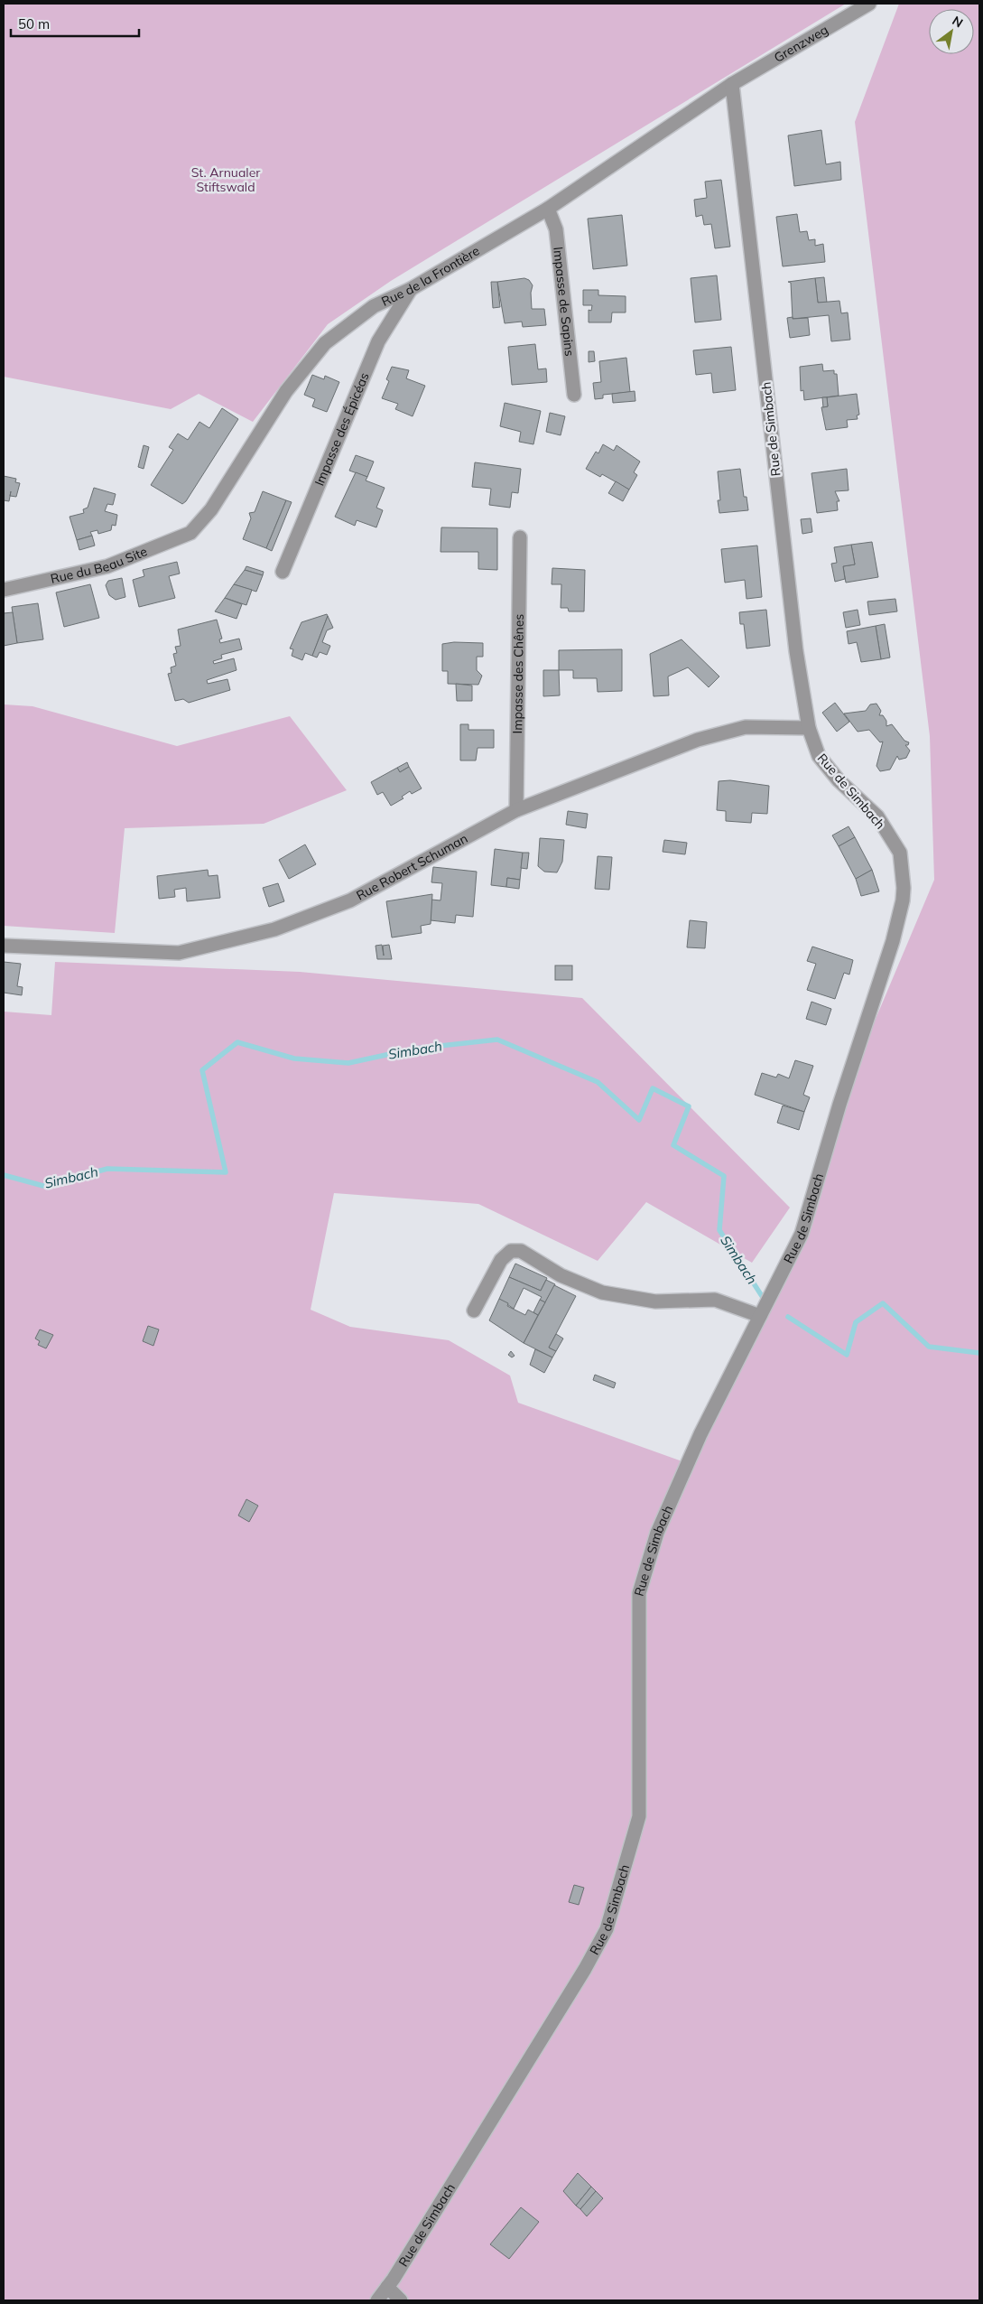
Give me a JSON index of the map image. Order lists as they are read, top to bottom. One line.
{"streets":{"street":["Grenzweg","Rue de la Frontière","Impasse de Sapins","Impasse des Épicéas","Rue de Simbach","Rue du Beau Site","Impasse des Chênes","Rue Robert Schuman"]},"crossings":[["Grenzweg","Rue de la Frontière"],["Grenzweg","Rue de Simbach"],["Rue de la Frontière","Impasse de Sapins"],["Rue de la Frontière","Impasse des Épicéas"],["Rue de la Frontière","Rue de Simbach"],["Rue de la Frontière","Rue du Beau Site"],["Rue de Simbach","Rue Robert Schuman"],["Impasse des Chênes","Rue Robert Schuman"]],"water":["Simbach"],"parks":["St. Arnualer Stiftswald"],"scale_bar":"50 m","north":"top right"}
